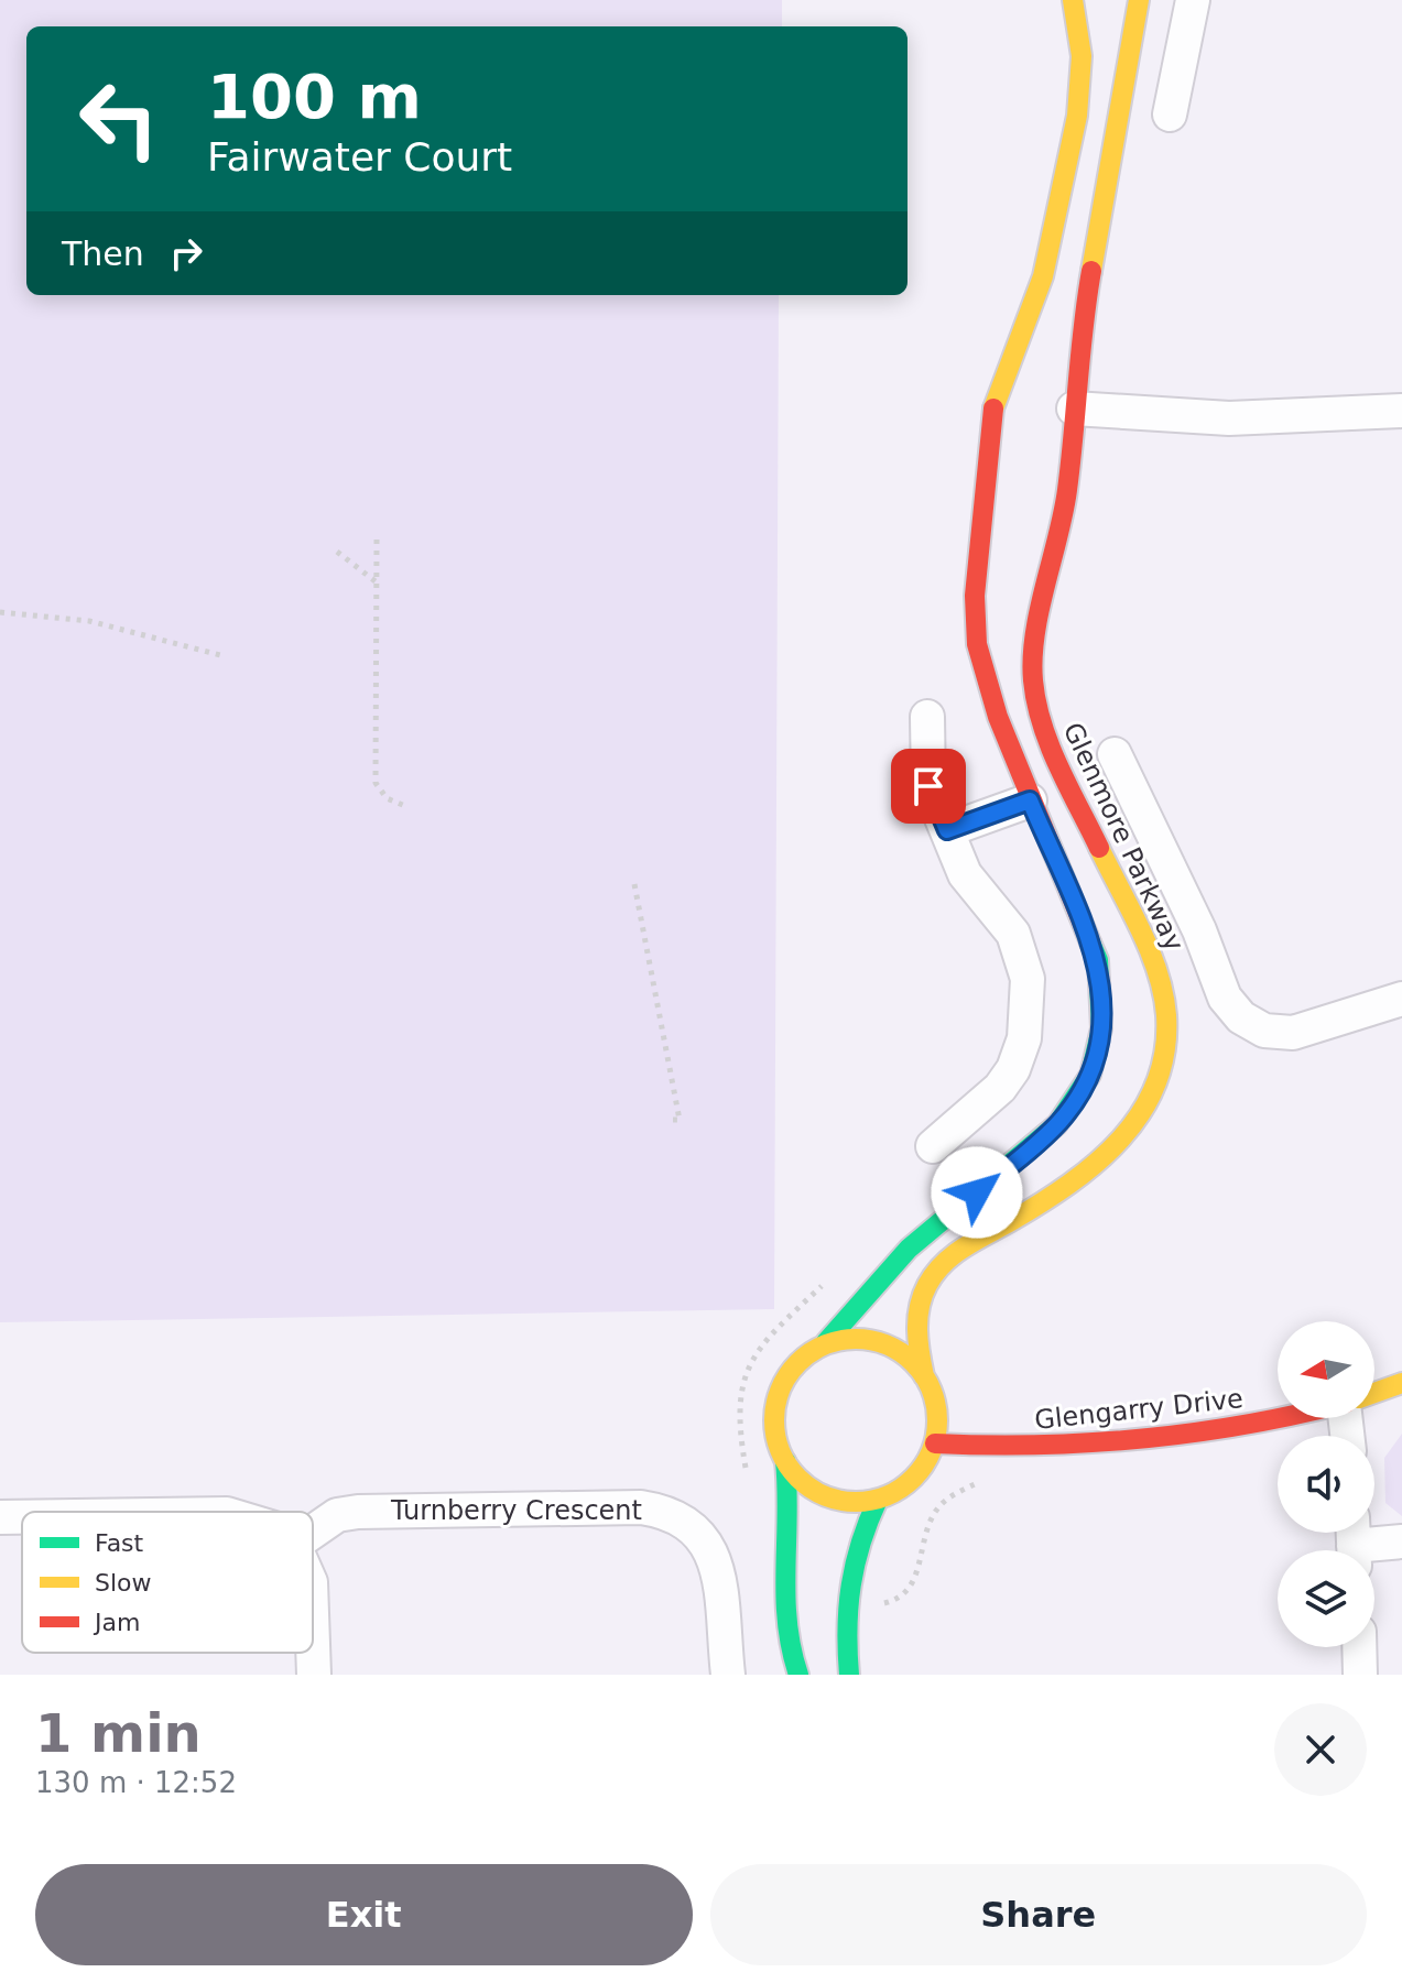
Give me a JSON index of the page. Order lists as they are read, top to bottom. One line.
{"streets":{"main road":["Glenmore Parkway","Glengarry Drive"],"street":["Turnberry Crescent"]},"crossings":[["Glenmore Parkway","Glengarry Drive"]],"legend":["Fast","Slow","Jam"],"north":"left","page":{"turn":["100 m","Fairwater Court"],"then":"Then","heading":["1 min","130 m · 12:52"],"buttons":["Exit","Share"]}}
